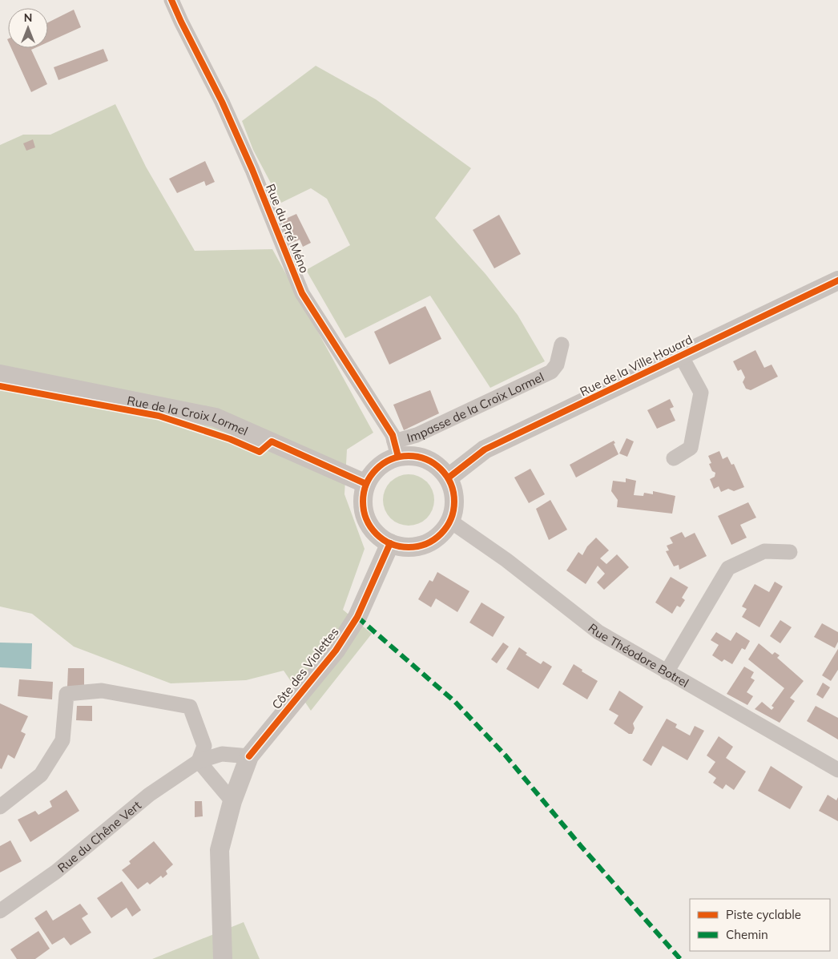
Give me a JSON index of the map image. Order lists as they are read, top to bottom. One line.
{"streets":{"street":["Rue du Pré Méno","Rue de la Ville Houard","Impasse de la Croix Lormel","Rue de la Croix Lormel","Rue Théodore Botrel","Côte des Violettes","Rue du Chêne Vert"]},"crossings":[["Rue du Pré Méno","Rue de la Ville Houard"],["Rue du Pré Méno","Impasse de la Croix Lormel"],["Rue du Pré Méno","Rue de la Croix Lormel"],["Rue du Pré Méno","Rue Théodore Botrel"],["Rue du Pré Méno","Côte des Violettes"],["Rue de la Ville Houard","Impasse de la Croix Lormel"],["Rue de la Ville Houard","Rue de la Croix Lormel"],["Rue de la Ville Houard","Rue Théodore Botrel"],["Rue de la Ville Houard","Côte des Violettes"],["Impasse de la Croix Lormel","Rue de la Croix Lormel"],["Impasse de la Croix Lormel","Rue Théodore Botrel"],["Impasse de la Croix Lormel","Côte des Violettes"],["Rue de la Croix Lormel","Rue Théodore Botrel"],["Rue de la Croix Lormel","Côte des Violettes"],["Rue Théodore Botrel","Côte des Violettes"],["Côte des Violettes","Rue du Chêne Vert"]],"legend":["Piste cyclable","Chemin"],"north":"top"}
